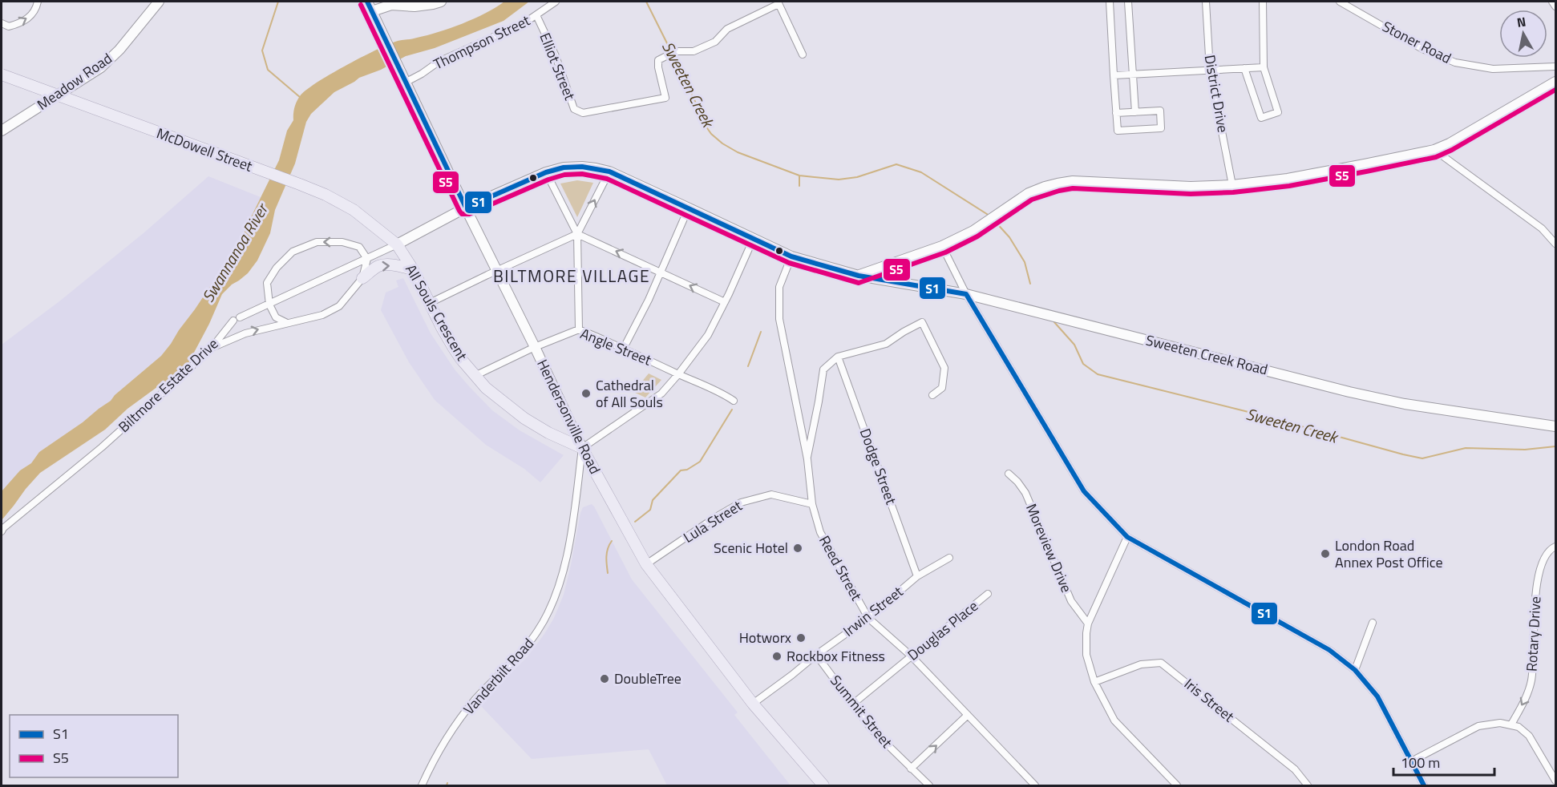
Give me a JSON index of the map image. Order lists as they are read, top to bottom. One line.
{"streets":{"main road":["Meadow Road","McDowell Street","All Souls Crescent","Sweeten Creek Road","Hendersonville Road"],"street":["Thompson Street","Stoner Road","Elliot Street","District Drive","Angle Street","Biltmore Estate Drive","Dodge Street","Lula Street","Moreview Drive","Reed Street","Irwin Street","Douglas Place","Rotary Drive","Vanderbilt Road","Iris Street","Summit Street"]},"crossings":[["Thompson Street","Elliot Street"],["Thompson Street","Hendersonville Road"],["McDowell Street","All Souls Crescent"],["McDowell Street","Sweeten Creek Road"],["McDowell Street","Biltmore Estate Drive"],["All Souls Crescent","Angle Street"],["All Souls Crescent","Sweeten Creek Road"],["All Souls Crescent","Biltmore Estate Drive"],["All Souls Crescent","Hendersonville Road"],["All Souls Crescent","Vanderbilt Road"],["Angle Street","Hendersonville Road"],["Sweeten Creek Road","Biltmore Estate Drive"],["Sweeten Creek Road","Hendersonville Road"],["Sweeten Creek Road","Reed Street"],["Hendersonville Road","Lula Street"],["Hendersonville Road","Irwin Street"],["Hendersonville Road","Vanderbilt Road"],["Dodge Street","Irwin Street"],["Lula Street","Reed Street"],["Reed Street","Irwin Street"],["Reed Street","Douglas Place"],["Irwin Street","Summit Street"],["Douglas Place","Summit Street"]],"one_way":["Rotary Drive"],"districts":["BILTMORE VILLAGE"],"water":["Sweeten Creek","Swannanoa River"],"places":["Cathedral of All Souls","Scenic Hotel","London Road Annex Post Office","Hotworx","Rockbox Fitness","DoubleTree"],"lines":["transit line S1","transit line S5"],"legend":["S1","S5"],"scale_bar":"100 m","north":"top"}
